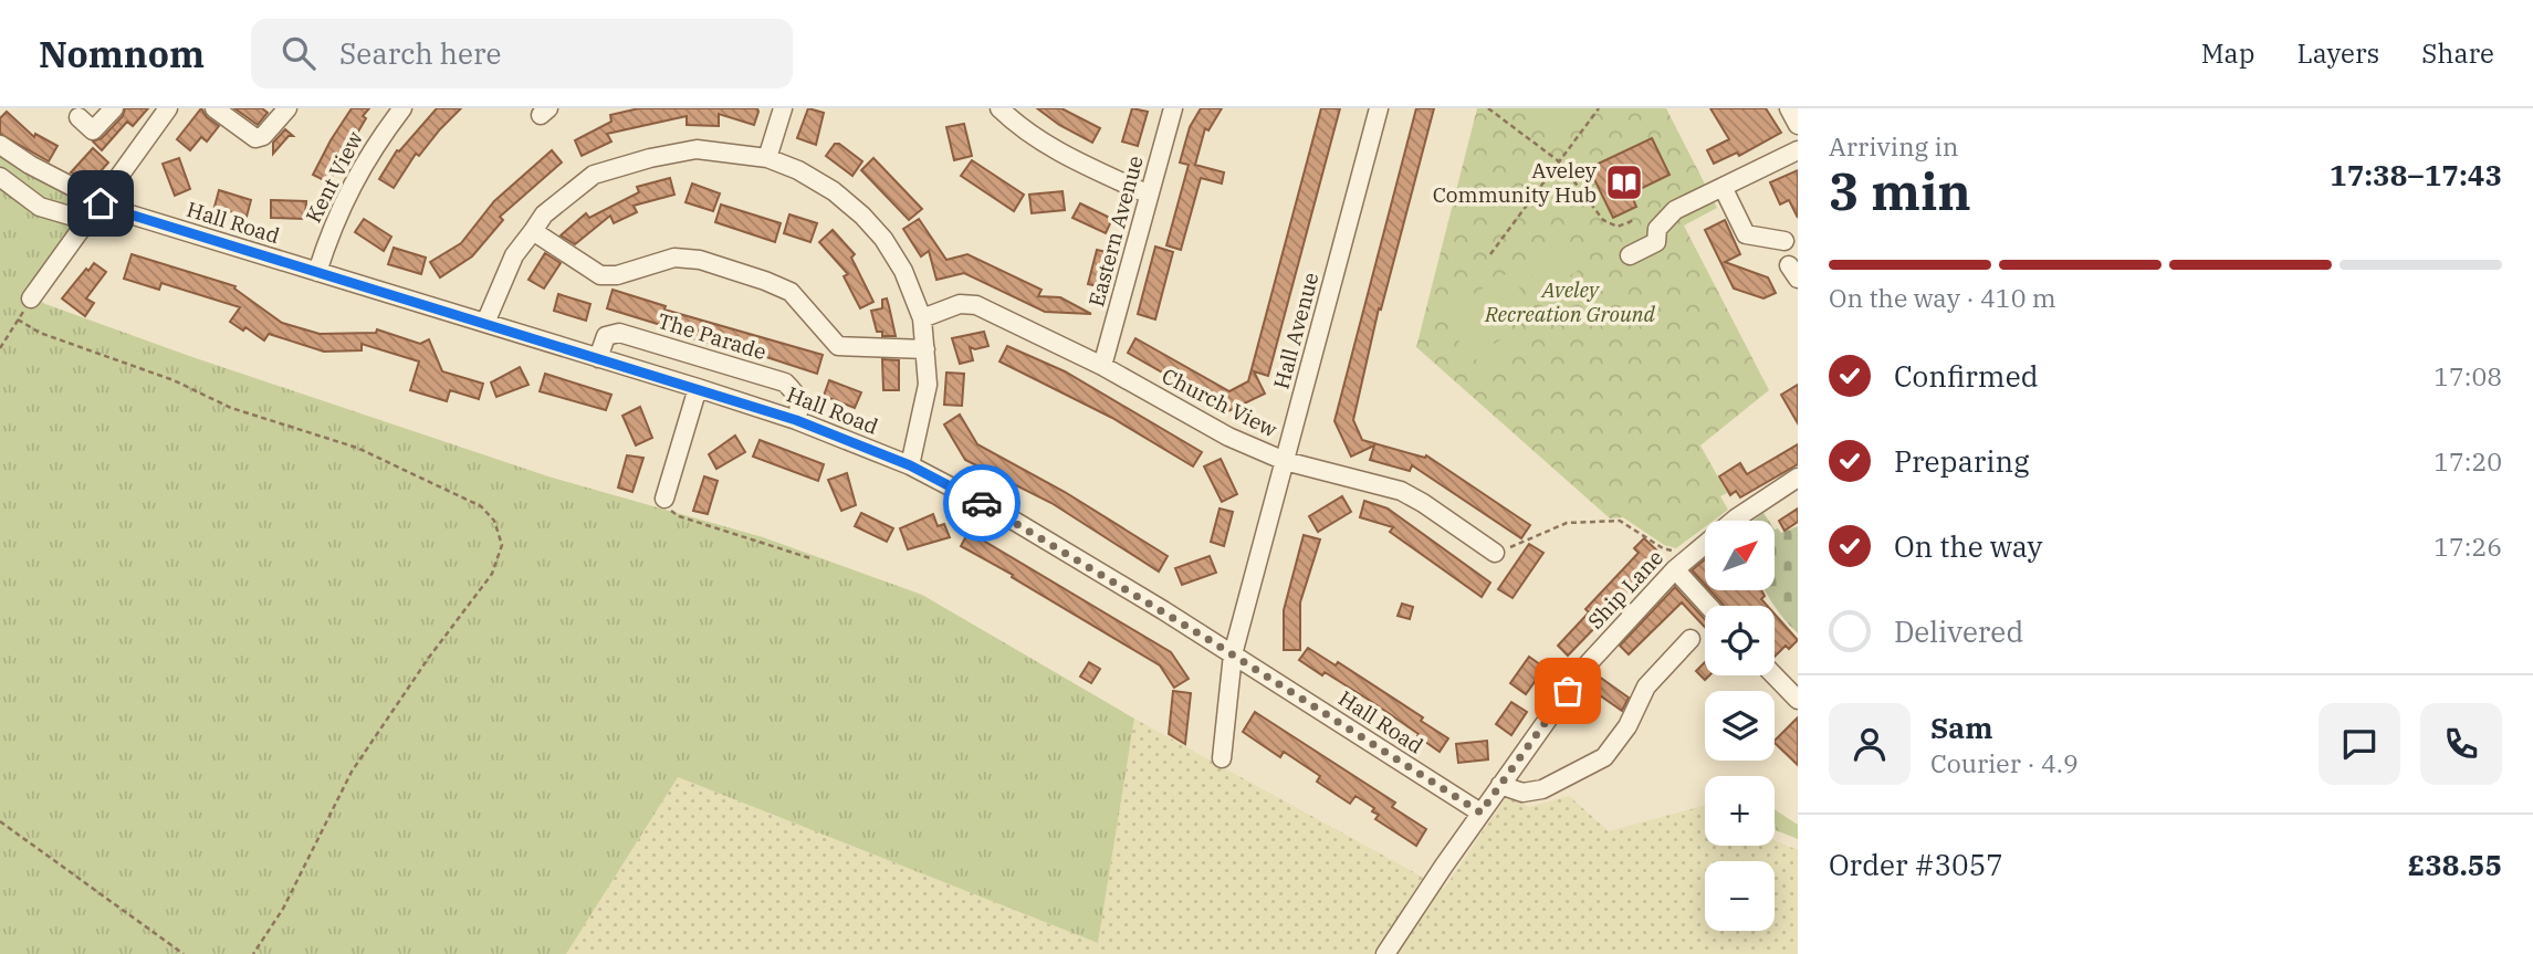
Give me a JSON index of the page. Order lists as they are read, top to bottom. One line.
{"streets":{"street":["Kent View","Hall Road","Eastern Avenue","Hall Avenue","The Parade","Church View","Ship Lane"]},"crossings":[["Kent View","Hall Road"],["Hall Road","Hall Avenue"],["Hall Road","The Parade"],["Hall Road","Ship Lane"],["Eastern Avenue","Church View"],["Hall Avenue","Church View"]],"parks":["Aveley Recreation Ground"],"places":{"library":["Aveley Community Hub"]},"north":"top right","page":{"header":"Nomnom","search":"Search here","nav":["Map","Layers","Share"],"heading":["3 min","Arriving in","17:38–17:43"],"panel":["Sam","Courier · 4.9","Order #3057","£38.55"],"bar":"On the way · 410 m","list":[["Confirmed","17:08"],["Preparing","17:20"],["On the way","17:26"],"Delivered"],"map_buttons":["+","−"]}}
